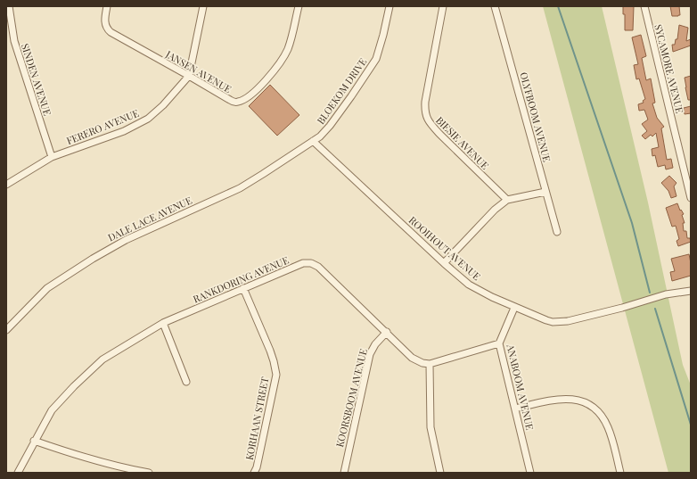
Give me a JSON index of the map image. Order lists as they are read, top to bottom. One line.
{"streets":{"street":["SYCAMORE AVENUE","JANSEN AVENUE","SINDEN AVENUE","BLOEKOM DRIVE","OLYFBOOM AVENUE","FERERO AVENUE","BIESIE AVENUE","DALE LACE AVENUE","ROOIHOUT AVENUE","RANKDORING AVENUE","ANABOOM AVENUE","KOORSBOOM AVENUE","KORHAAN STREET"]},"crossings":[["JANSEN AVENUE","FERERO AVENUE"],["SINDEN AVENUE","FERERO AVENUE"],["BLOEKOM DRIVE","DALE LACE AVENUE"],["BLOEKOM DRIVE","ROOIHOUT AVENUE"],["DALE LACE AVENUE","ROOIHOUT AVENUE"],["ROOIHOUT AVENUE","ANABOOM AVENUE"],["RANKDORING AVENUE","KOORSBOOM AVENUE"],["RANKDORING AVENUE","KORHAAN STREET"]]}
